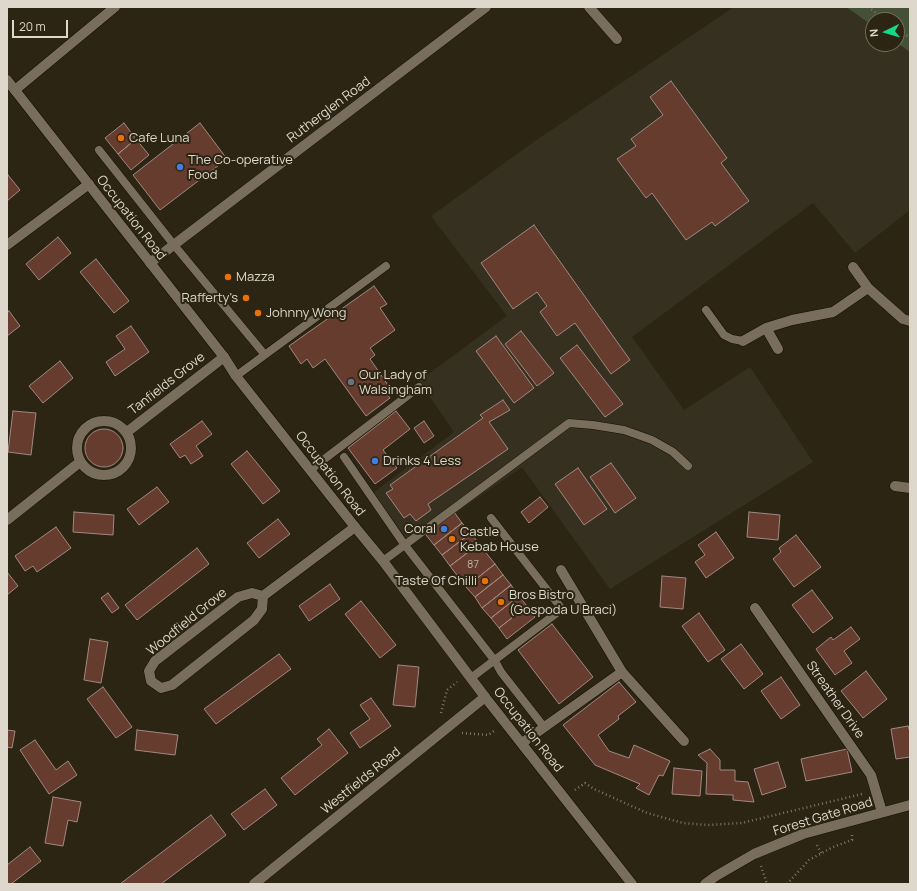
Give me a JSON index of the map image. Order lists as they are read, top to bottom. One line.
{"streets":{"street":["Rutherglen Road","Occupation Road","Tanfields Grove","Woodfield Grove","Streather Drive","Westfields Road","Forest Gate Road"]},"crossings":[["Rutherglen Road","Occupation Road"],["Occupation Road","Tanfields Grove"],["Occupation Road","Westfields Road"],["Streather Drive","Forest Gate Road"]],"places":["Cafe Luna","The Co-operative Food","Mazza","Rafferty's","Johnny Wong","Our Lady of Walsingham","Drinks 4 Less","Coral","Castle Kebab House","Taste Of Chilli","Bros Bistro (Gospoda U Braci)"],"house_numbers":["87"],"scale_bar":"20 m","north":"left"}
